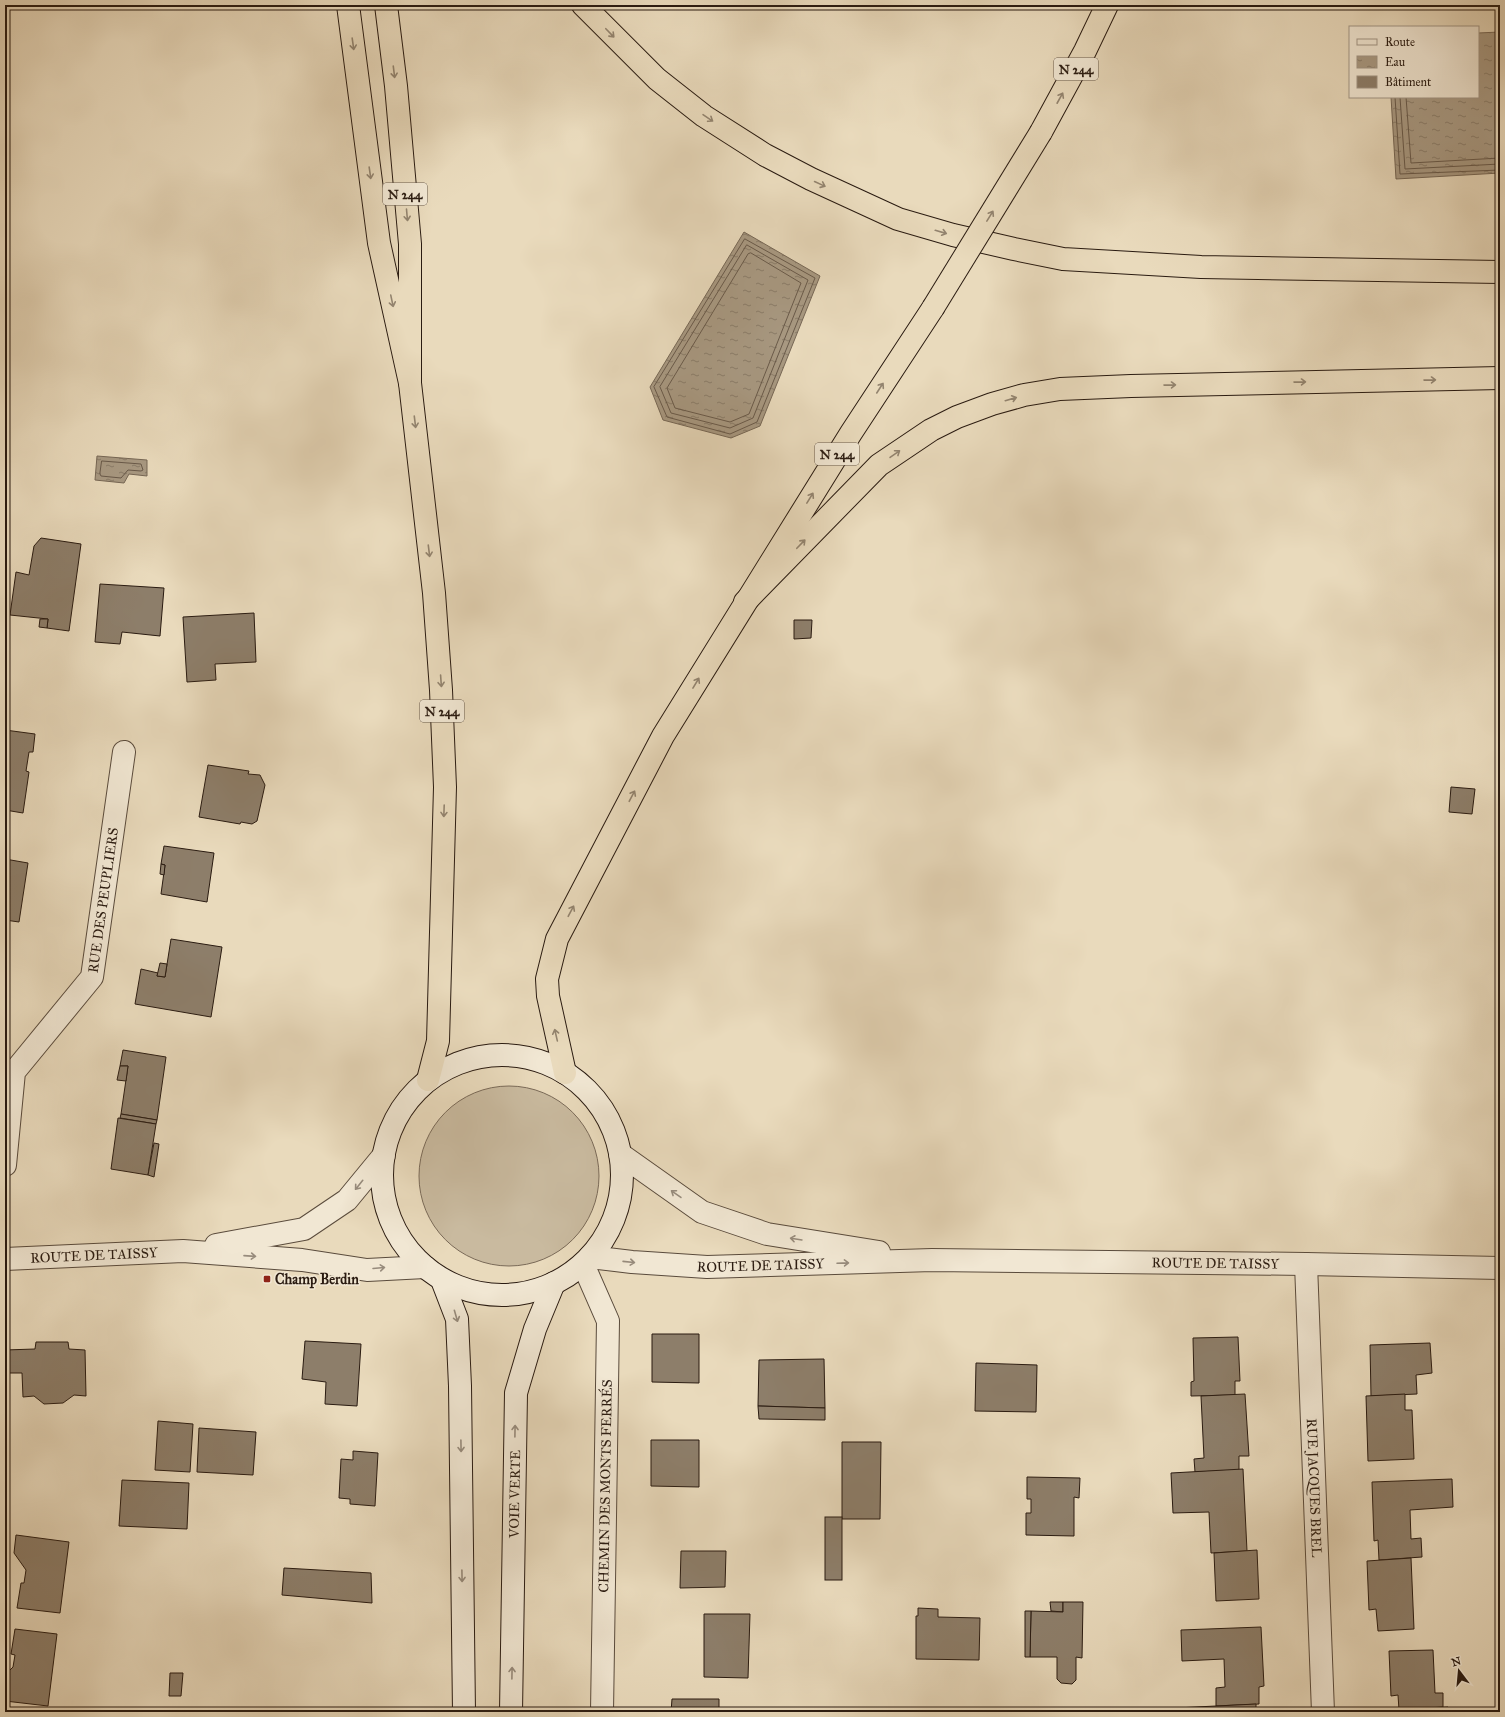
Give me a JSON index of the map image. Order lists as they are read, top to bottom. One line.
{"streets":{"highway":["N 244"],"street":["RUE DES PEUPLIERS","ROUTE DE TAISSY","CHEMIN DES MONTS FERRÉS","RUE JACQUES BREL","VOIE VERTE"]},"crossings":[["ROUTE DE TAISSY","CHEMIN DES MONTS FERRÉS"],["ROUTE DE TAISSY","RUE JACQUES BREL"]],"places":{"transit":["Champ Berdin"]},"legend":["Route","Eau","Bâtiment"],"north":"top"}
